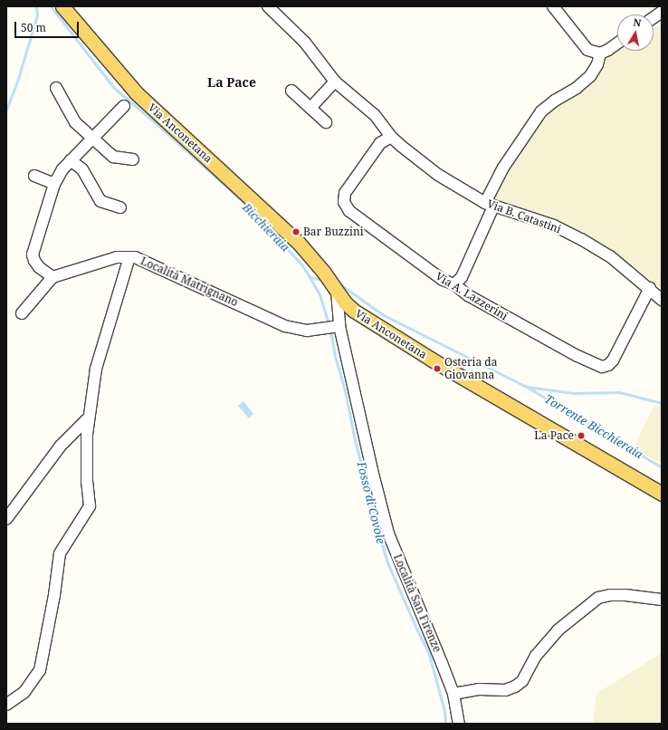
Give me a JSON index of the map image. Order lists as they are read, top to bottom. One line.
{"streets":{"main road":["Via Anconetana"],"street":["Via B. Catastini","Località Matrignano","Via A. Lazzerini","Località San Firenze"]},"crossings":[["Via Anconetana","Località San Firenze"],["Via B. Catastini","Via A. Lazzerini"],["Località Matrignano","Località San Firenze"]],"districts":["La Pace"],"water":["Bicchieraia","Torrente Bicchieraia","Fosso di Covole"],"places":["Bar Buzzini","Osteria da Giovanna","La Pace"],"scale_bar":"50 m","north":"top"}
